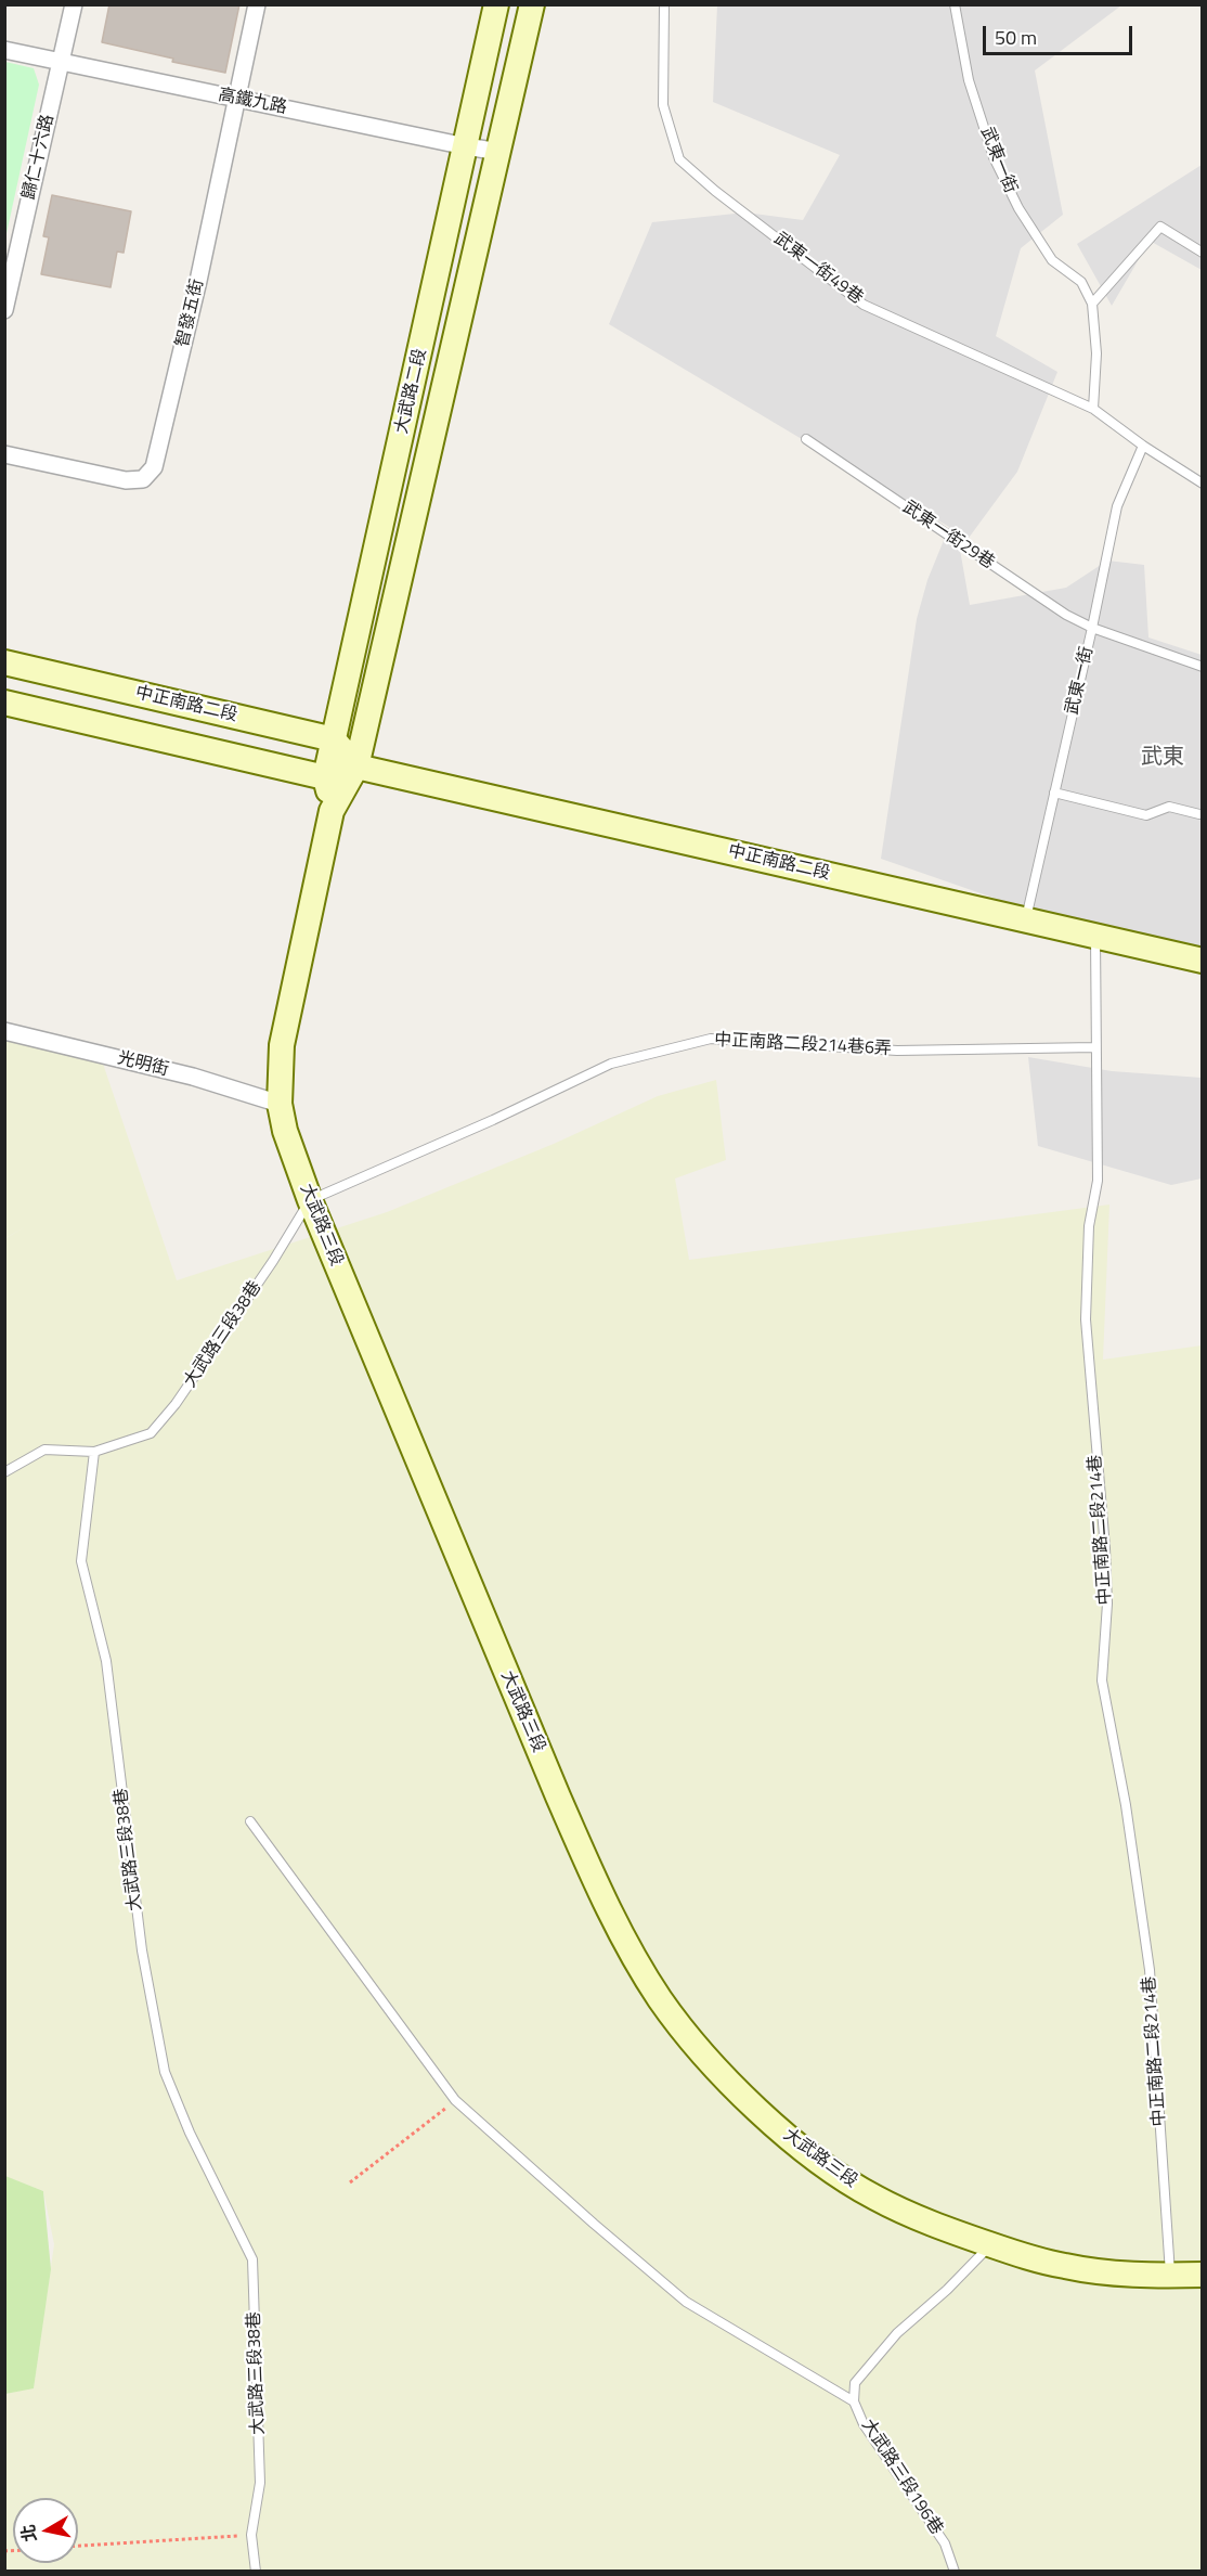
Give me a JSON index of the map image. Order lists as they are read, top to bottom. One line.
{"streets":{"street":["高鐵九路","歸仁十六路","智發五街","大武路二段","中正南路二段","光明街","大武路三段"],"lane":["武東一街","武東一街49巷","武東一街29巷","中正南路二段214巷6弄","大武路三段38巷","中正南路二段214巷","大武路三段196巷"]},"crossings":[["高鐵九路","歸仁十六路"],["高鐵九路","智發五街"],["高鐵九路","大武路二段"],["武東一街","武東一街49巷"],["武東一街","武東一街29巷"],["武東一街","中正南路二段"],["大武路二段","中正南路二段"],["大武路二段","大武路三段"],["中正南路二段","大武路三段"],["中正南路二段","中正南路二段214巷"],["中正南路二段214巷6弄","大武路三段"],["中正南路二段214巷6弄","大武路三段38巷"],["中正南路二段214巷6弄","中正南路二段214巷"],["光明街","大武路三段"],["大武路三段","大武路三段38巷"],["大武路三段","中正南路二段214巷"],["大武路三段","大武路三段196巷"]],"districts":["武東"],"scale_bar":"50 m","north":"left"}
